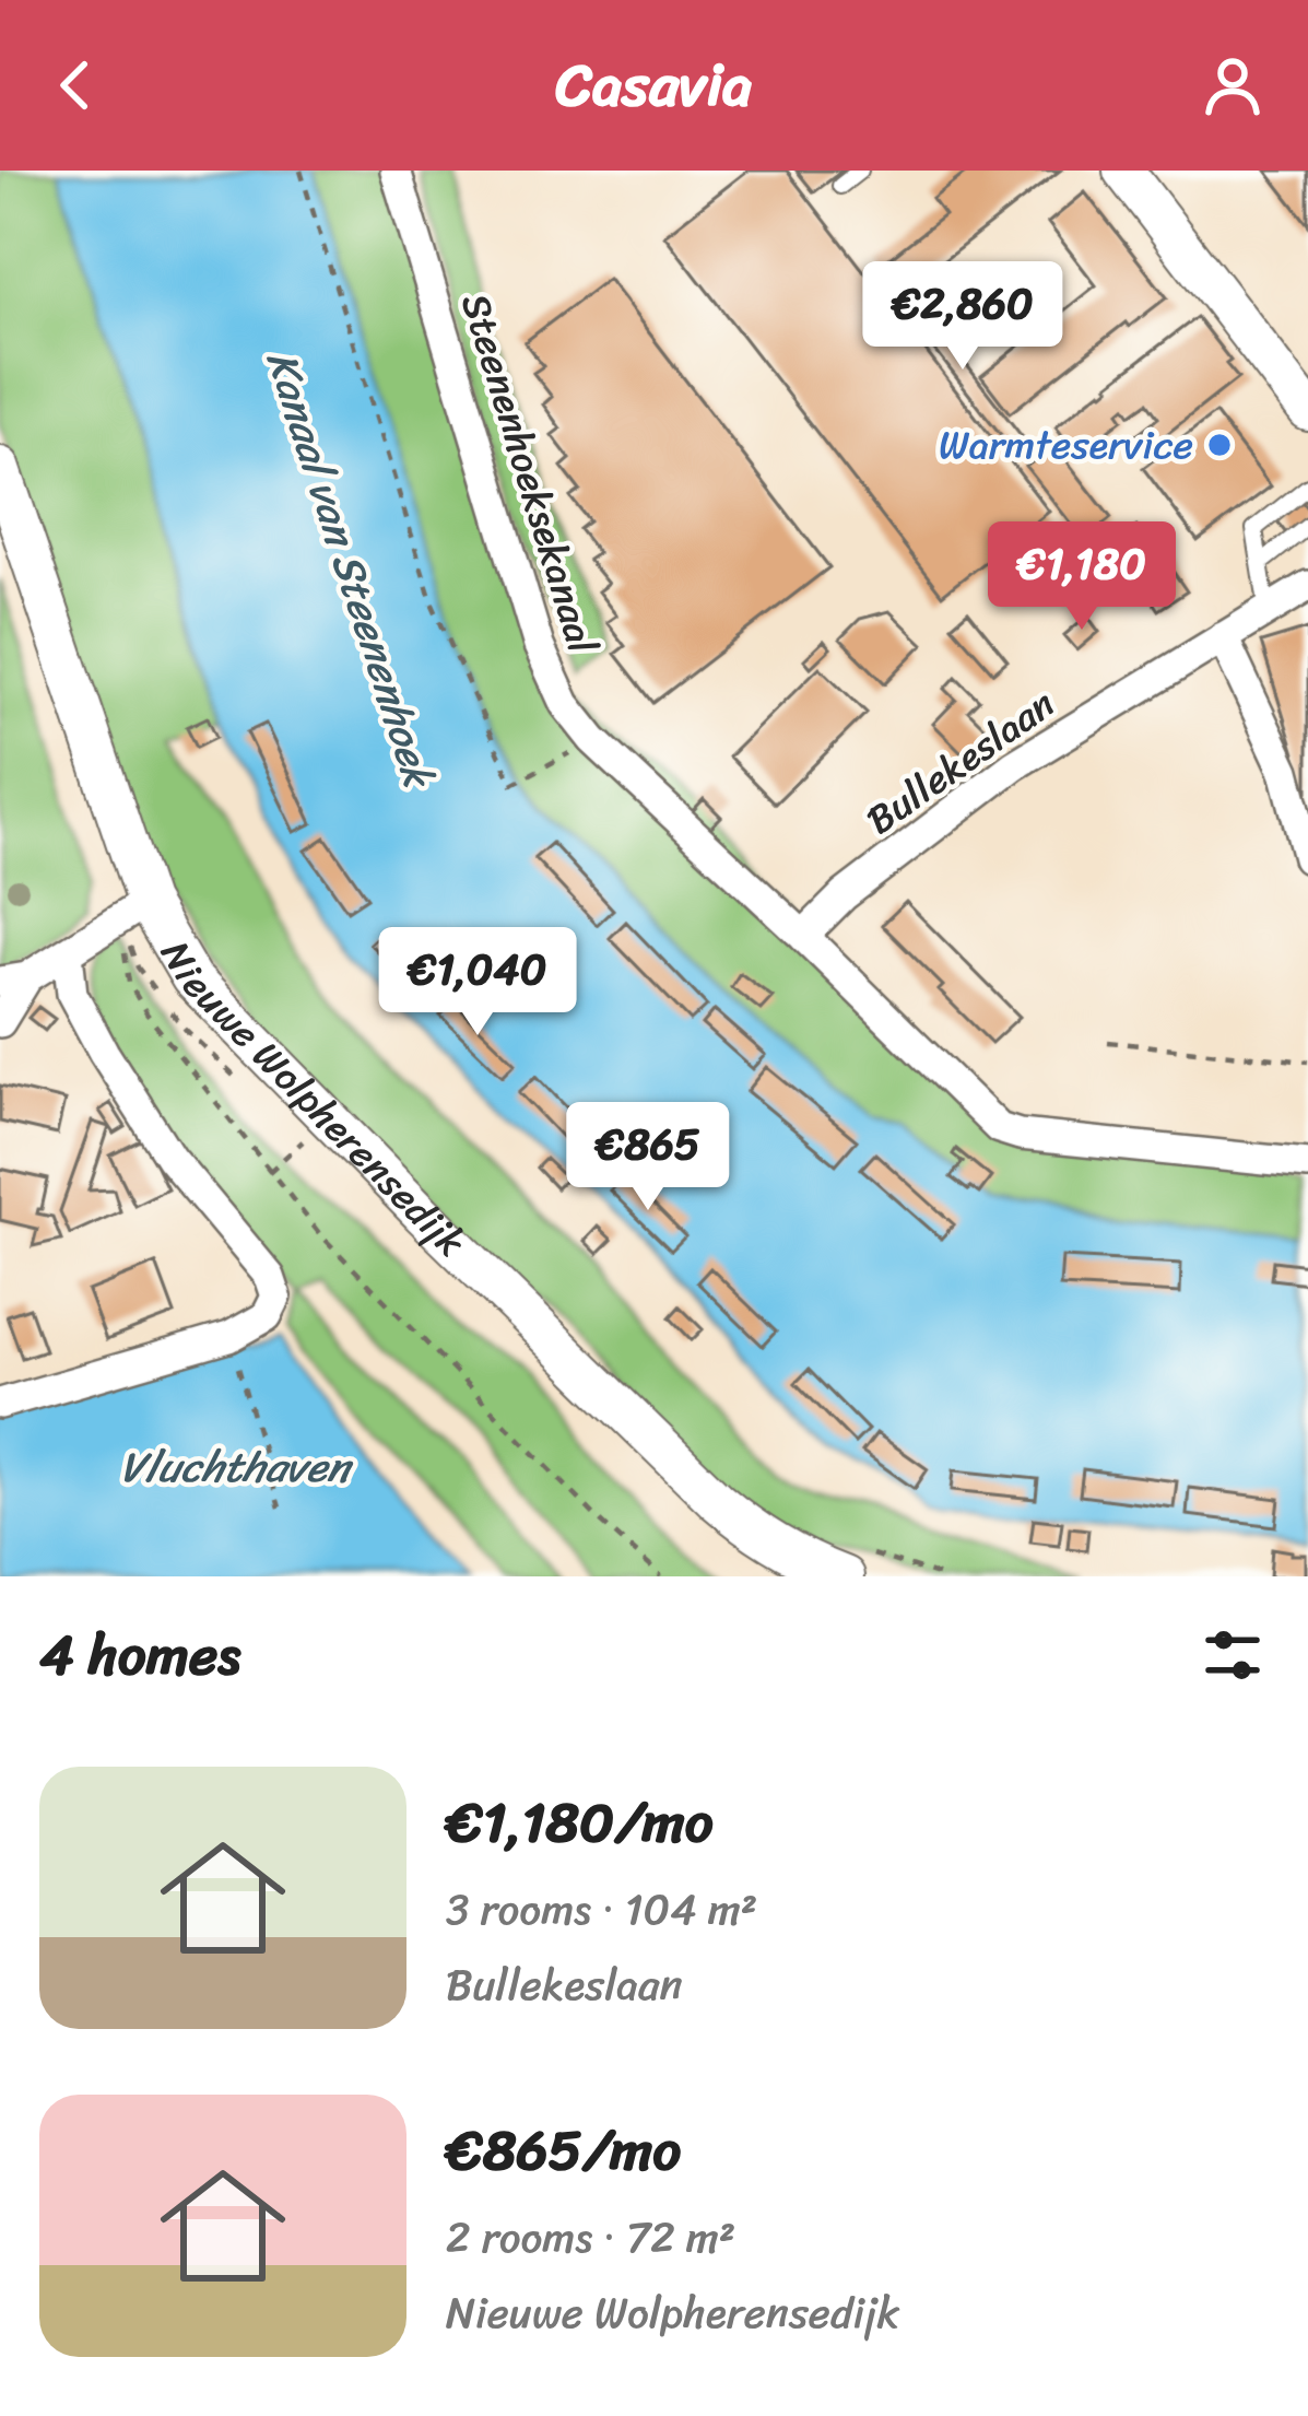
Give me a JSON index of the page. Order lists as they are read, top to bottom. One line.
{"streets":{"street":["Steenenhoeksekanaal","Bullekeslaan","Nieuwe Wolpherensedijk"]},"crossings":[["Steenenhoeksekanaal","Bullekeslaan"]],"water":["Kanaal van Steenenhoek","Vluchthaven"],"places":["Warmteservice"],"page":{"header":"Casavia","price":["€2,860","€1,180","€1,040","€865"],"heading":"4 homes","list":[{"name":"€1,180/mo","note":"3 rooms · 104 m² · Bullekeslaan"},{"name":"€865/mo","note":"2 rooms · 72 m² · Nieuwe Wolpherensedijk"}]}}
